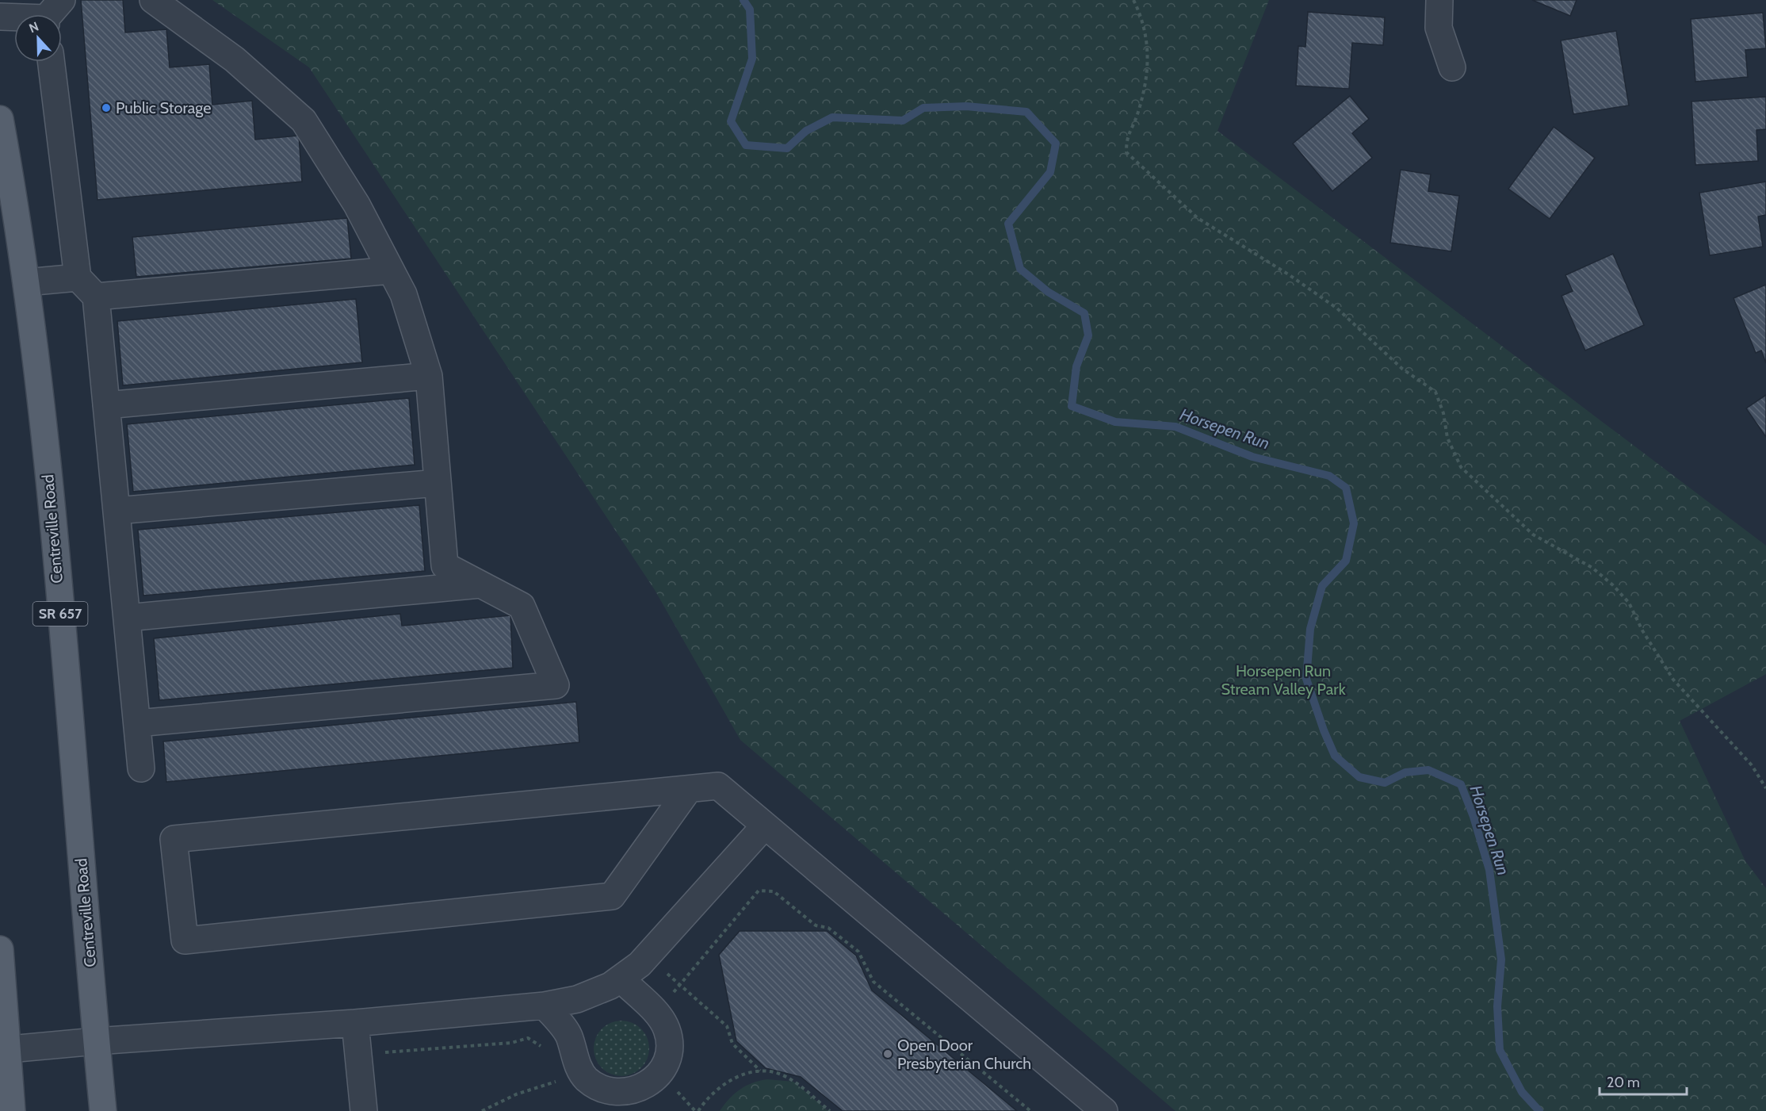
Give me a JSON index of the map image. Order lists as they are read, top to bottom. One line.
{"streets":{"main road":["Centreville Road","SR 657"]},"water":["Horsepen Run"],"parks":["Horsepen Run Stream Valley Park"],"places":["Public Storage","Open Door Presbyterian Church"],"scale_bar":"20 m","north":"top"}
